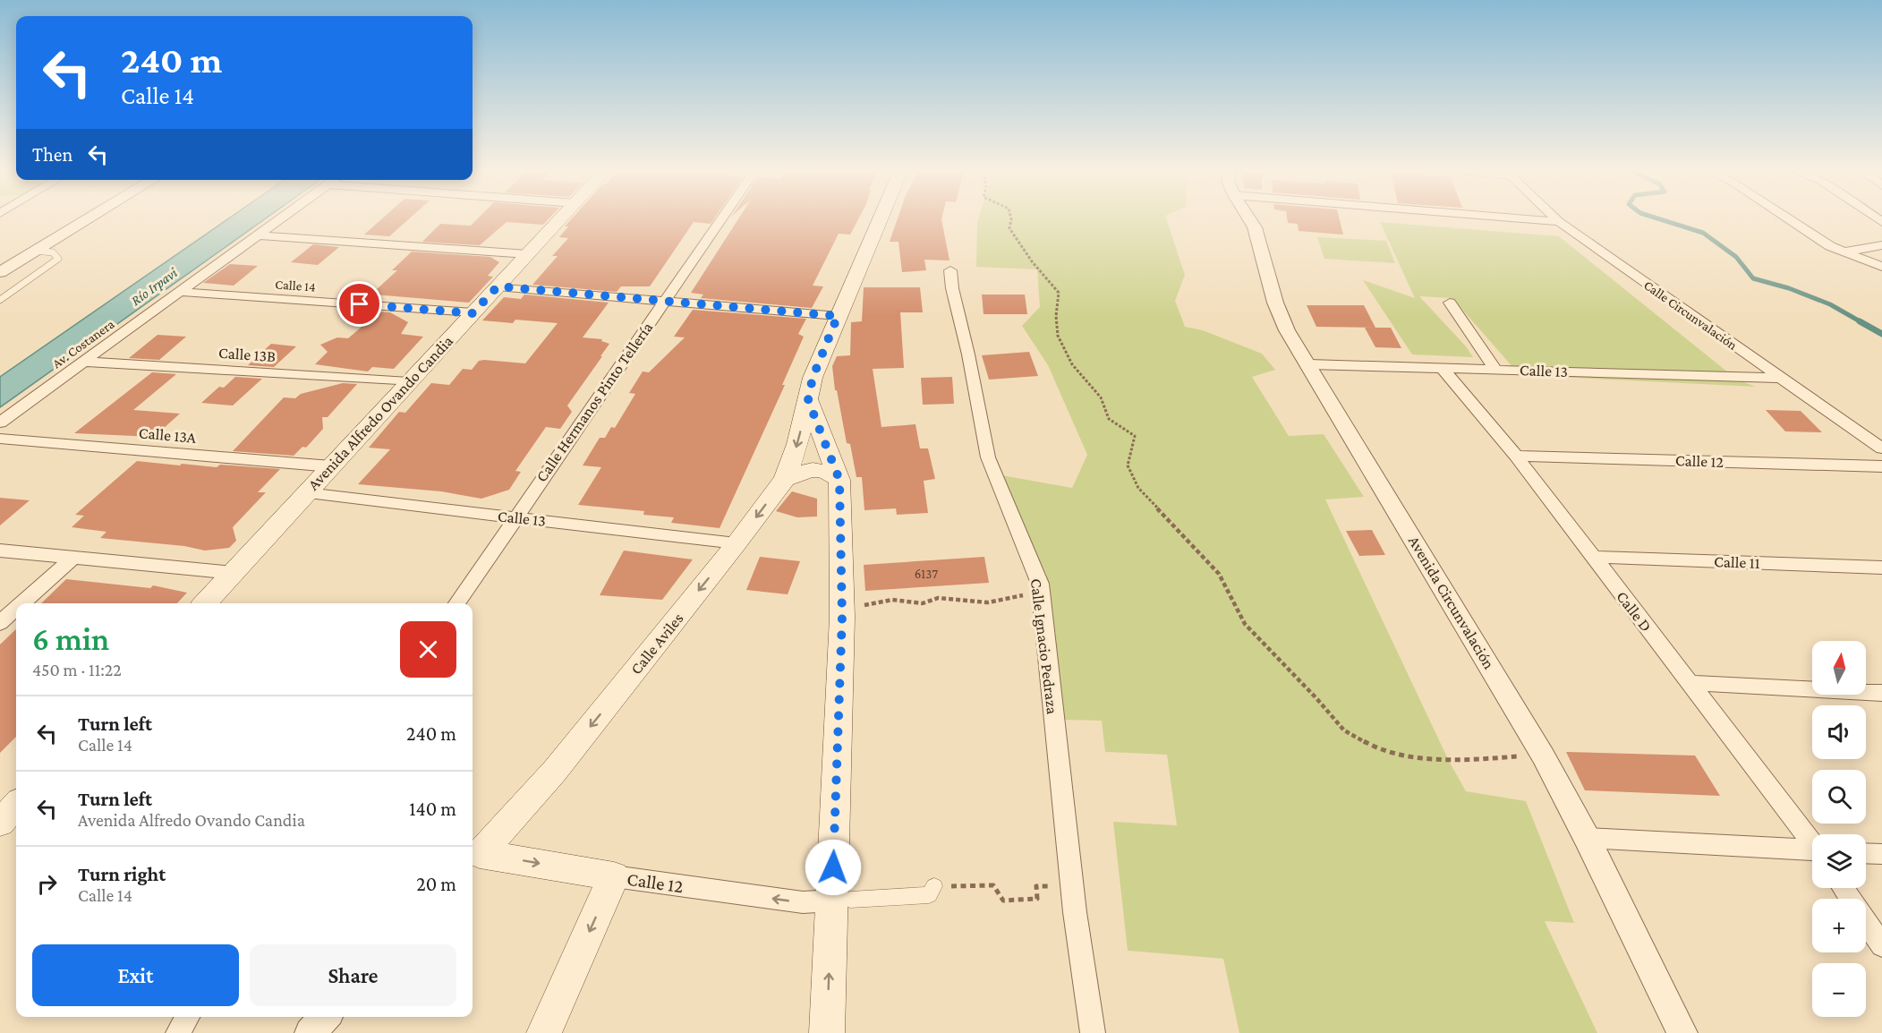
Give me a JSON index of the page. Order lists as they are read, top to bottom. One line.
{"streets":{"main road":["Avenida Alfredo Ovando Candia","Calle 12","Calle Aviles"],"street":["Calle 14","Calle Circunvalación","Av. Costanera","Calle 13B","Calle 13","Calle Hermanos Pinto Tellería","Calle 13A","Calle 11","Avenida Circunvalación","Calle D","Calle Ignacio Pedraza"]},"crossings":[["Calle 14","Av. Costanera"],["Calle 14","Avenida Alfredo Ovando Candia"],["Calle Circunvalación","Calle 13"],["Av. Costanera","Calle 13B"],["Calle 13B","Avenida Alfredo Ovando Candia"],["Calle 13","Calle Hermanos Pinto Tellería"],["Calle 13","Avenida Alfredo Ovando Candia"],["Calle 13","Avenida Circunvalación"],["Calle 13","Calle D"],["Calle 13","Calle Aviles"],["Avenida Alfredo Ovando Candia","Calle 13A"],["Calle 12","Calle D"],["Calle 12","Calle Aviles"],["Calle 11","Calle D"]],"one_way":["Calle Aviles"],"water":["Río Irpavi"],"house_numbers":["6137"],"north":"top","page":{"turn":["240 m","Calle 14"],"then":"Then","heading":["6 min","450 m · 11:22"],"map_buttons":["+","−"],"list":[{"name":"Turn left","note":"Calle 14","value":"240 m"},{"name":"Turn left","note":"Avenida Alfredo Ovando Candia","value":"140 m"},{"name":"Turn right","note":"Calle 14","value":"20 m"}],"buttons":["Exit","Share"]}}
